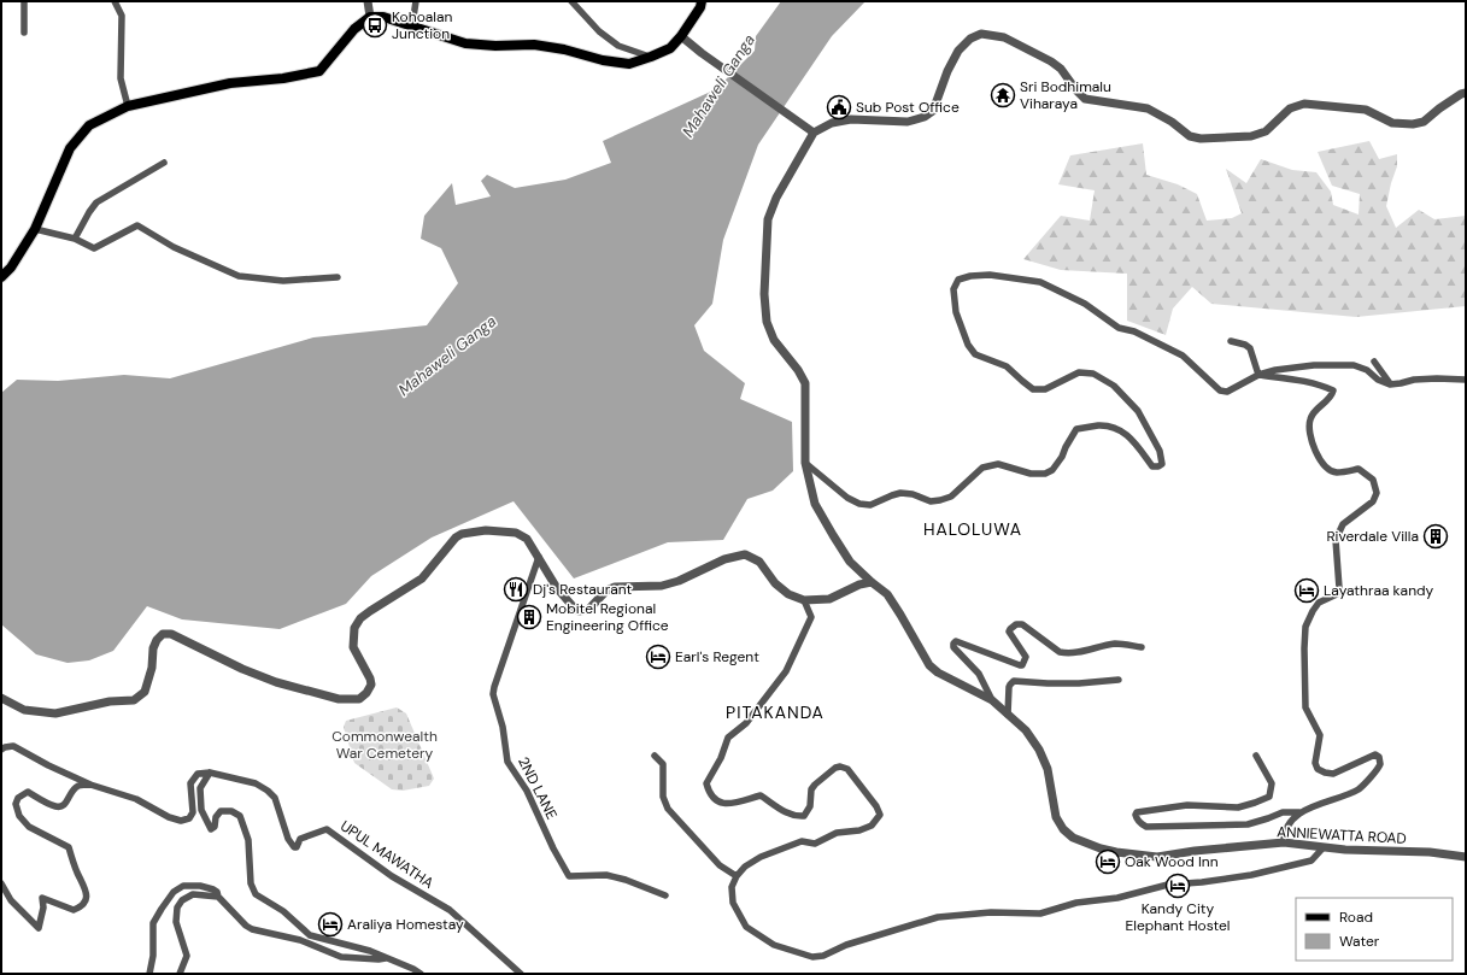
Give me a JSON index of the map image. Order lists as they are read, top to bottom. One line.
{"streets":{"street":["2ND LANE","ANNIEWATTA ROAD","UPUL MAWATHA"]},"districts":["HALOLUWA","PITAKANDA"],"water":["Mahaweli Ganga"],"parks":["Commonwealth War Cemetery"],"places":{"bus stop":["Kohoalan Junction"],"temple":["Sri Bodhimalu Viharaya"],"public building":["Sub Post Office"],"building":["Riverdale Villa","Mobitel Regional Engineering Office"],"restaurant":["Dj's Restaurant"],"hotel":["Layathraa kandy","Earl's Regent","Oak Wood Inn","Kandy City Elephant Hostel","Araliya Homestay"]},"legend":["Road","Water"]}
